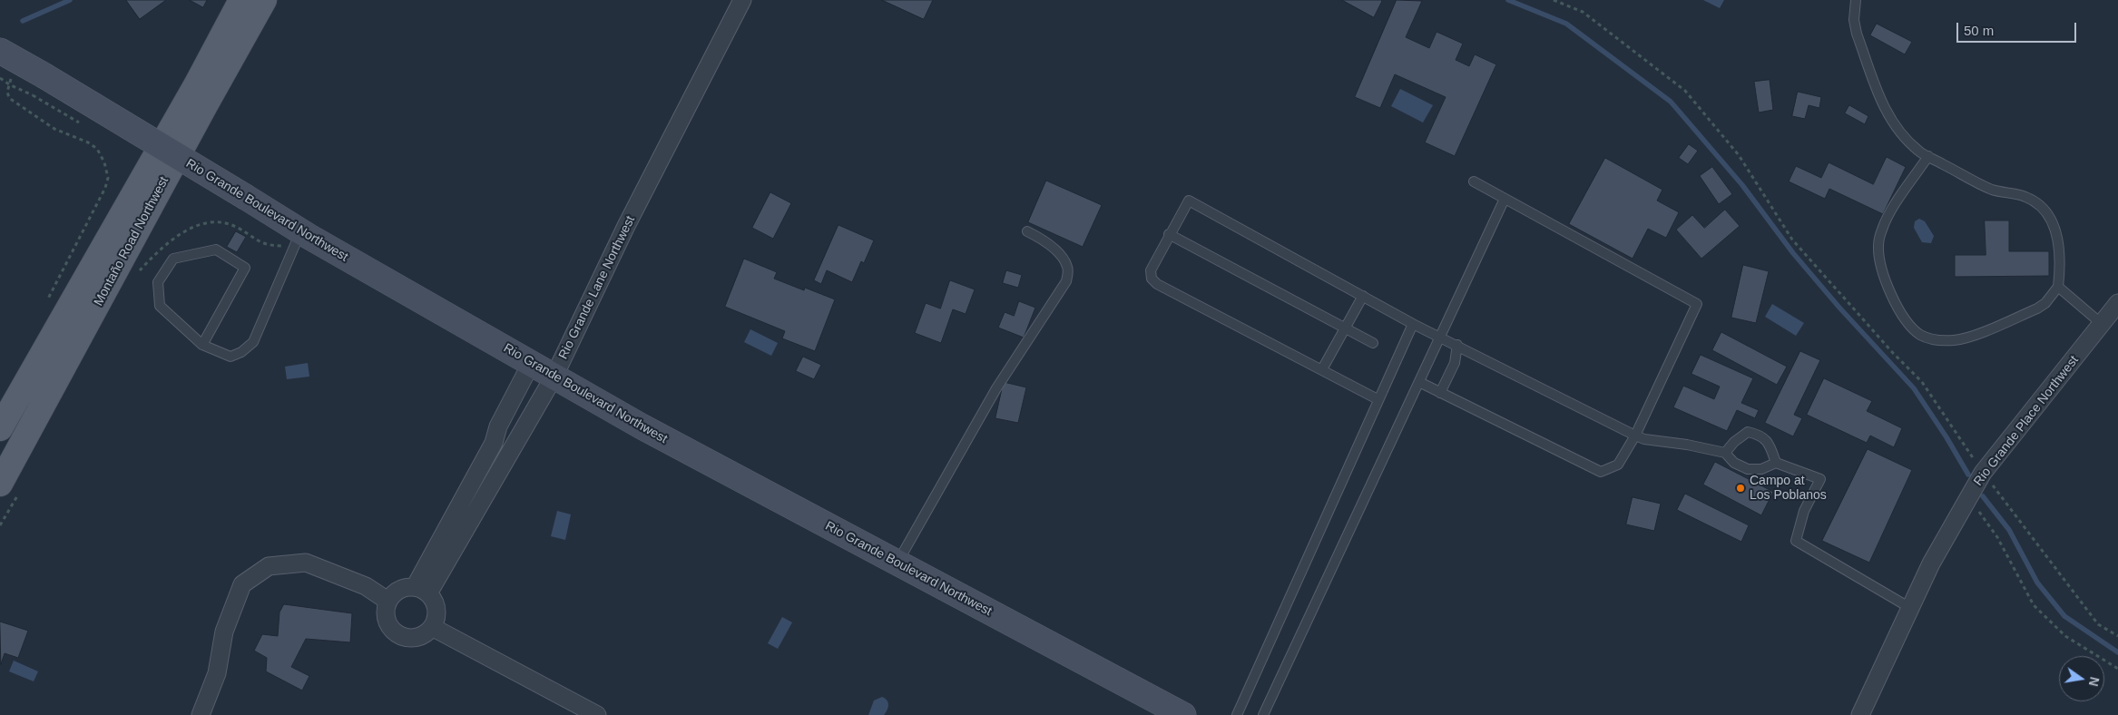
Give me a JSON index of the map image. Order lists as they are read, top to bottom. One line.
{"streets":{"main road":["Montaño Road Northwest"],"street":["Rio Grande Boulevard Northwest","Rio Grande Lane Northwest","Rio Grande Place Northwest"]},"crossings":[["Rio Grande Boulevard Northwest","Rio Grande Lane Northwest"]],"places":["Campo at Los Poblanos"],"scale_bar":"50 m","north":"right"}
